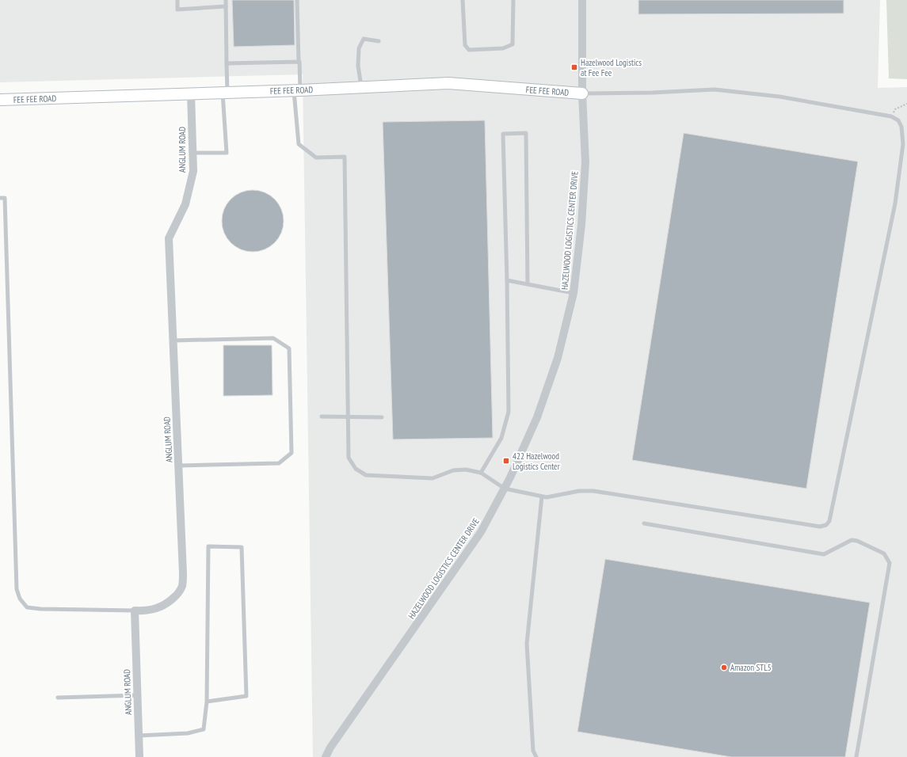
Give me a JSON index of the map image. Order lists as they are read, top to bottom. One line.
{"streets":{"street":["FEE FEE ROAD","ANGLUM ROAD","HAZELWOOD LOGISTICS CENTER DRIVE"]},"crossings":[["FEE FEE ROAD","ANGLUM ROAD"],["FEE FEE ROAD","HAZELWOOD LOGISTICS CENTER DRIVE"]],"places":{"transit":["Hazelwood Logistics at Fee Fee","422 Hazelwood Logistics Center"],"other":["Amazon STL5"]}}
